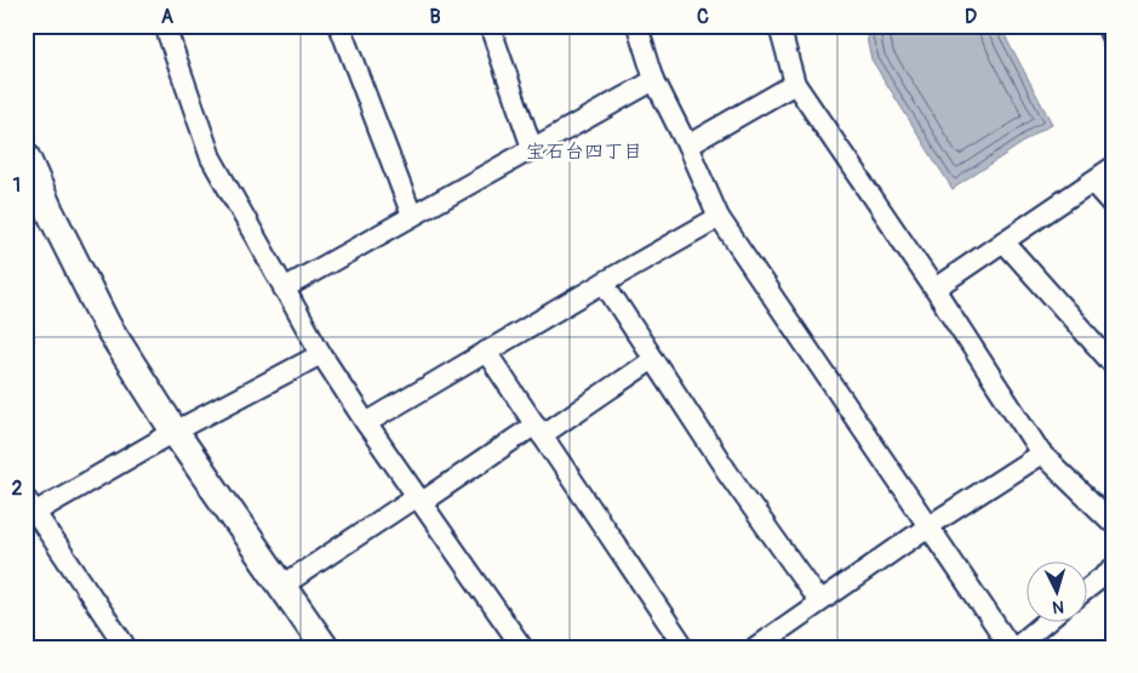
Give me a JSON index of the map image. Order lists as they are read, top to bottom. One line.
{"districts":["宝石台四丁目"],"north":"bottom","grid":{"columns":["A","B","C","D"],"rows":["1","2"]}}
